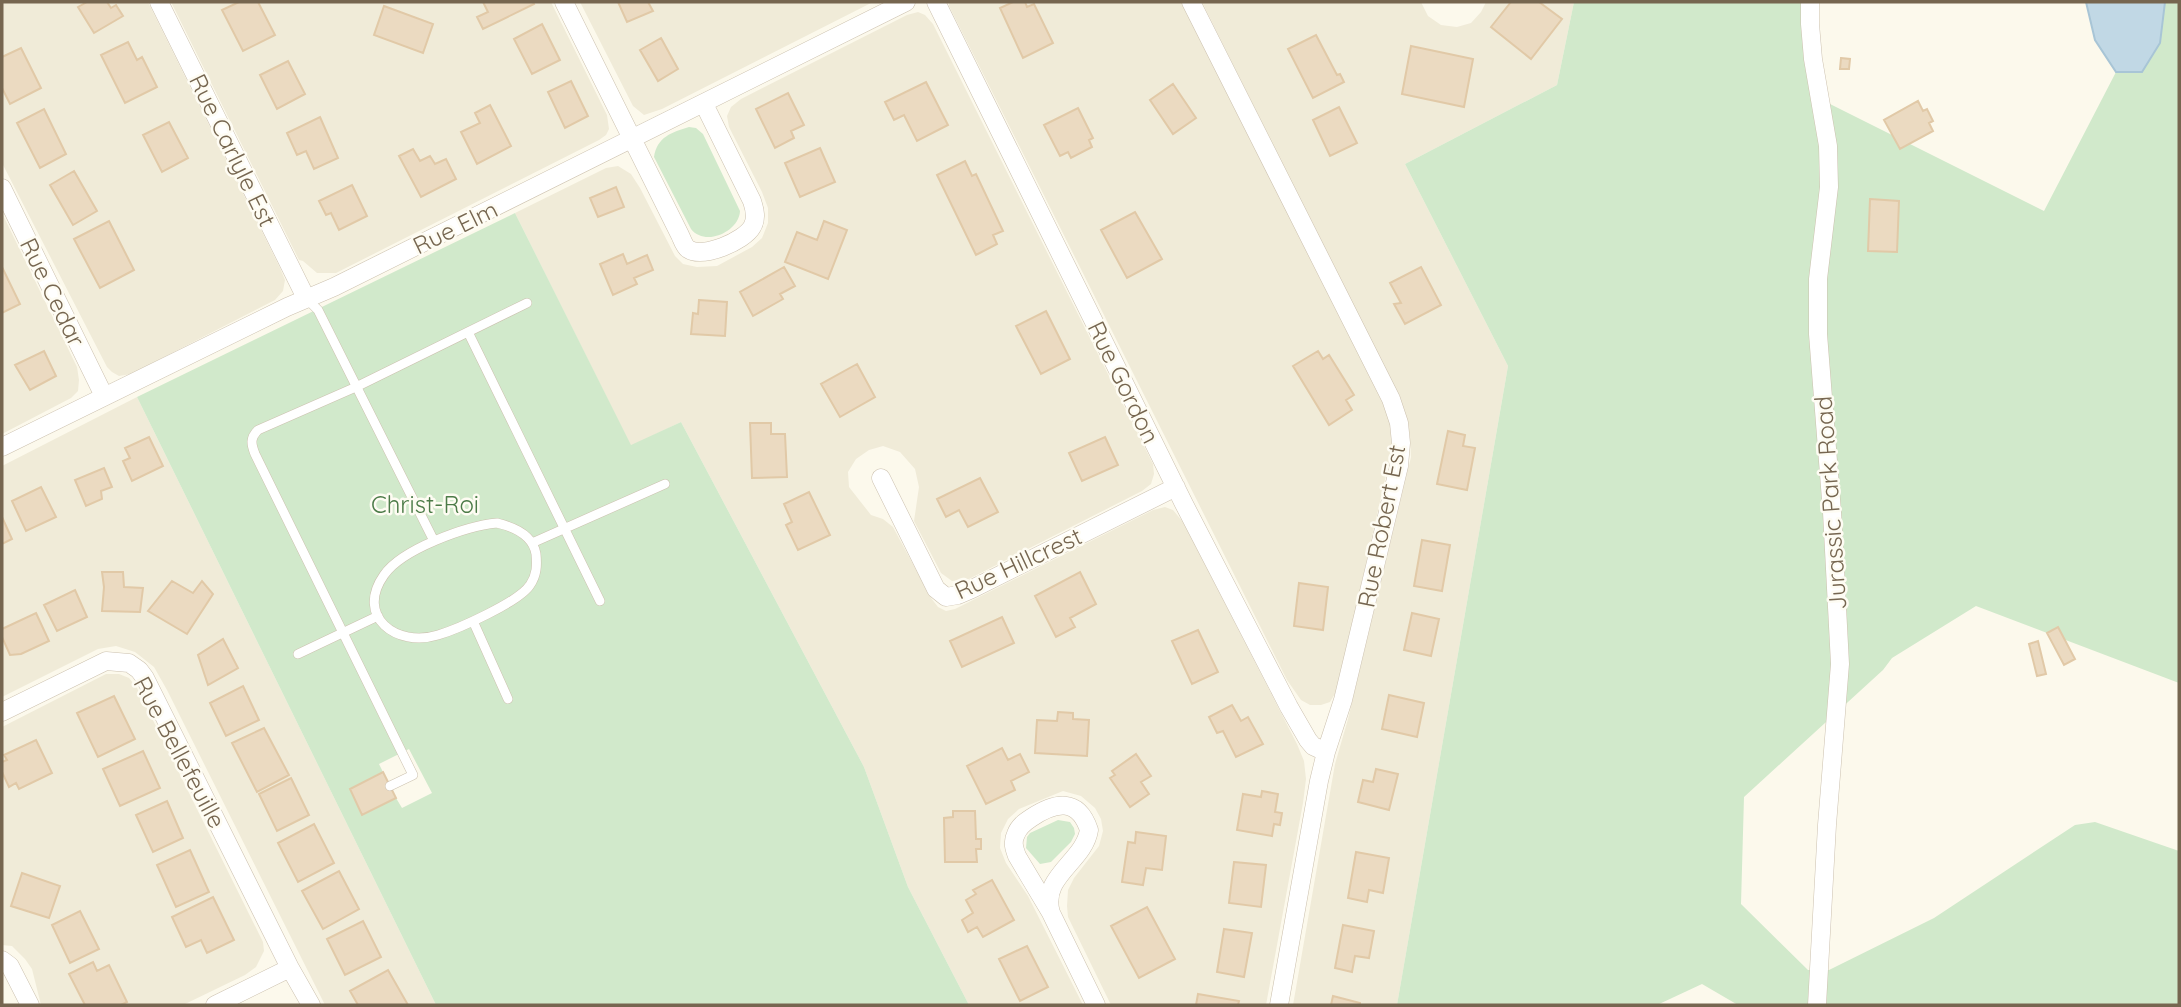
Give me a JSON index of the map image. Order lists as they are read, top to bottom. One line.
{"streets":{"street":["Rue Carlyle Est","Rue Elm","Rue Cedar","Rue Gordon","Jurassic Park Road","Rue Robert Est","Rue Hillcrest","Rue Bellefeuille"]},"crossings":[["Rue Carlyle Est","Rue Elm"],["Rue Elm","Rue Cedar"],["Rue Gordon","Rue Robert Est"],["Rue Gordon","Rue Hillcrest"]],"parks":["Christ-Roi"]}
